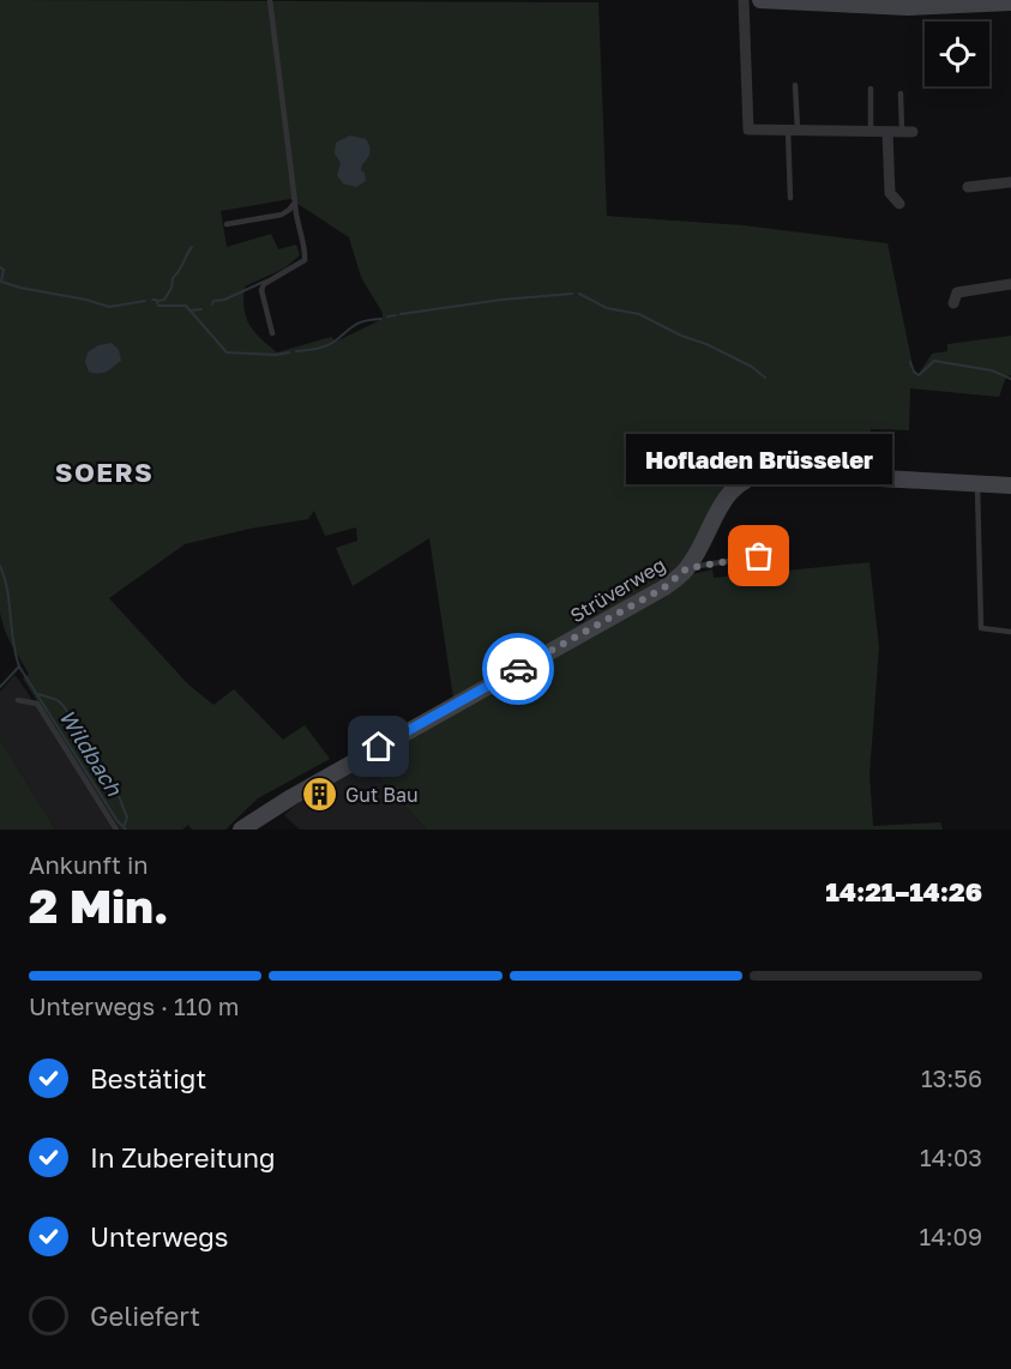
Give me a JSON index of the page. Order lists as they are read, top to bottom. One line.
{"streets":{"street":["Strüverweg"]},"districts":["SOERS"],"water":["Wildbach"],"places":{"other":["Hofladen Brüsseler"],"building":["Gut Bau"]},"page":{"bubble":"Hofladen Brüsseler","heading":["2 Min.","Ankunft in","14:21–14:26"],"bar":"Unterwegs · 110 m","list":[["Bestätigt","13:56"],["In Zubereitung","14:03"],["Unterwegs","14:09"],"Geliefert"]}}
